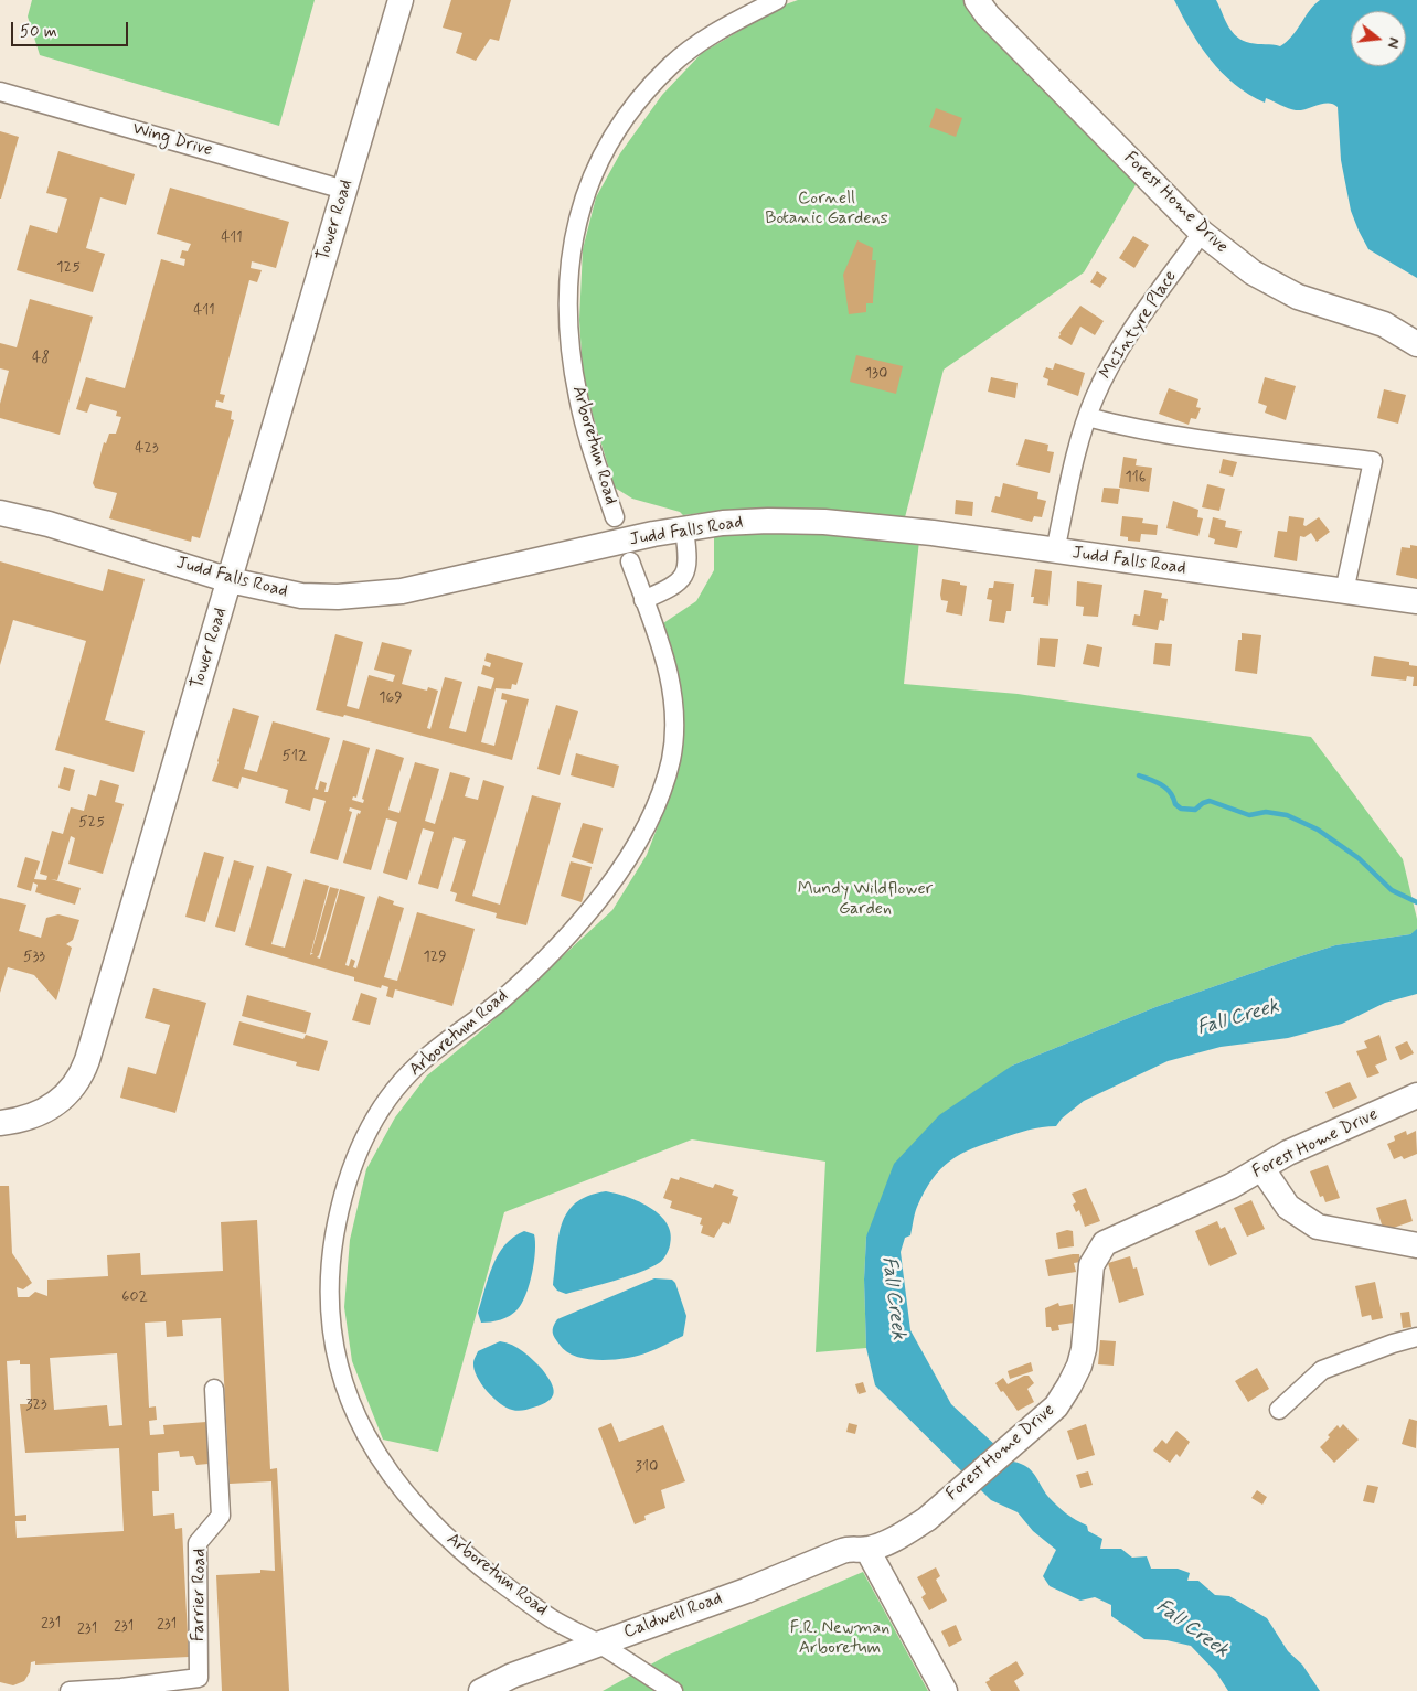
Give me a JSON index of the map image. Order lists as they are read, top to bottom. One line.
{"streets":{"street":["Wing Drive","Forest Home Drive","Tower Road","McIntyre Place","Arboretum Road","Judd Falls Road","Farrier Road","Caldwell Road"]},"crossings":[["Wing Drive","Tower Road"],["Forest Home Drive","McIntyre Place"],["Forest Home Drive","Caldwell Road"],["Tower Road","Judd Falls Road"],["McIntyre Place","Judd Falls Road"],["Arboretum Road","Caldwell Road"]],"water":["Fall Creek"],"parks":["Cornell Botanic Gardens","Mundy Wildflower Garden","F.R. Newman Arboretum"],"house_numbers":["411","125","411","48","130","423","116","169","512","525","533","129","602","323","310","231","231","231","231"],"scale_bar":"50 m","north":"right"}
